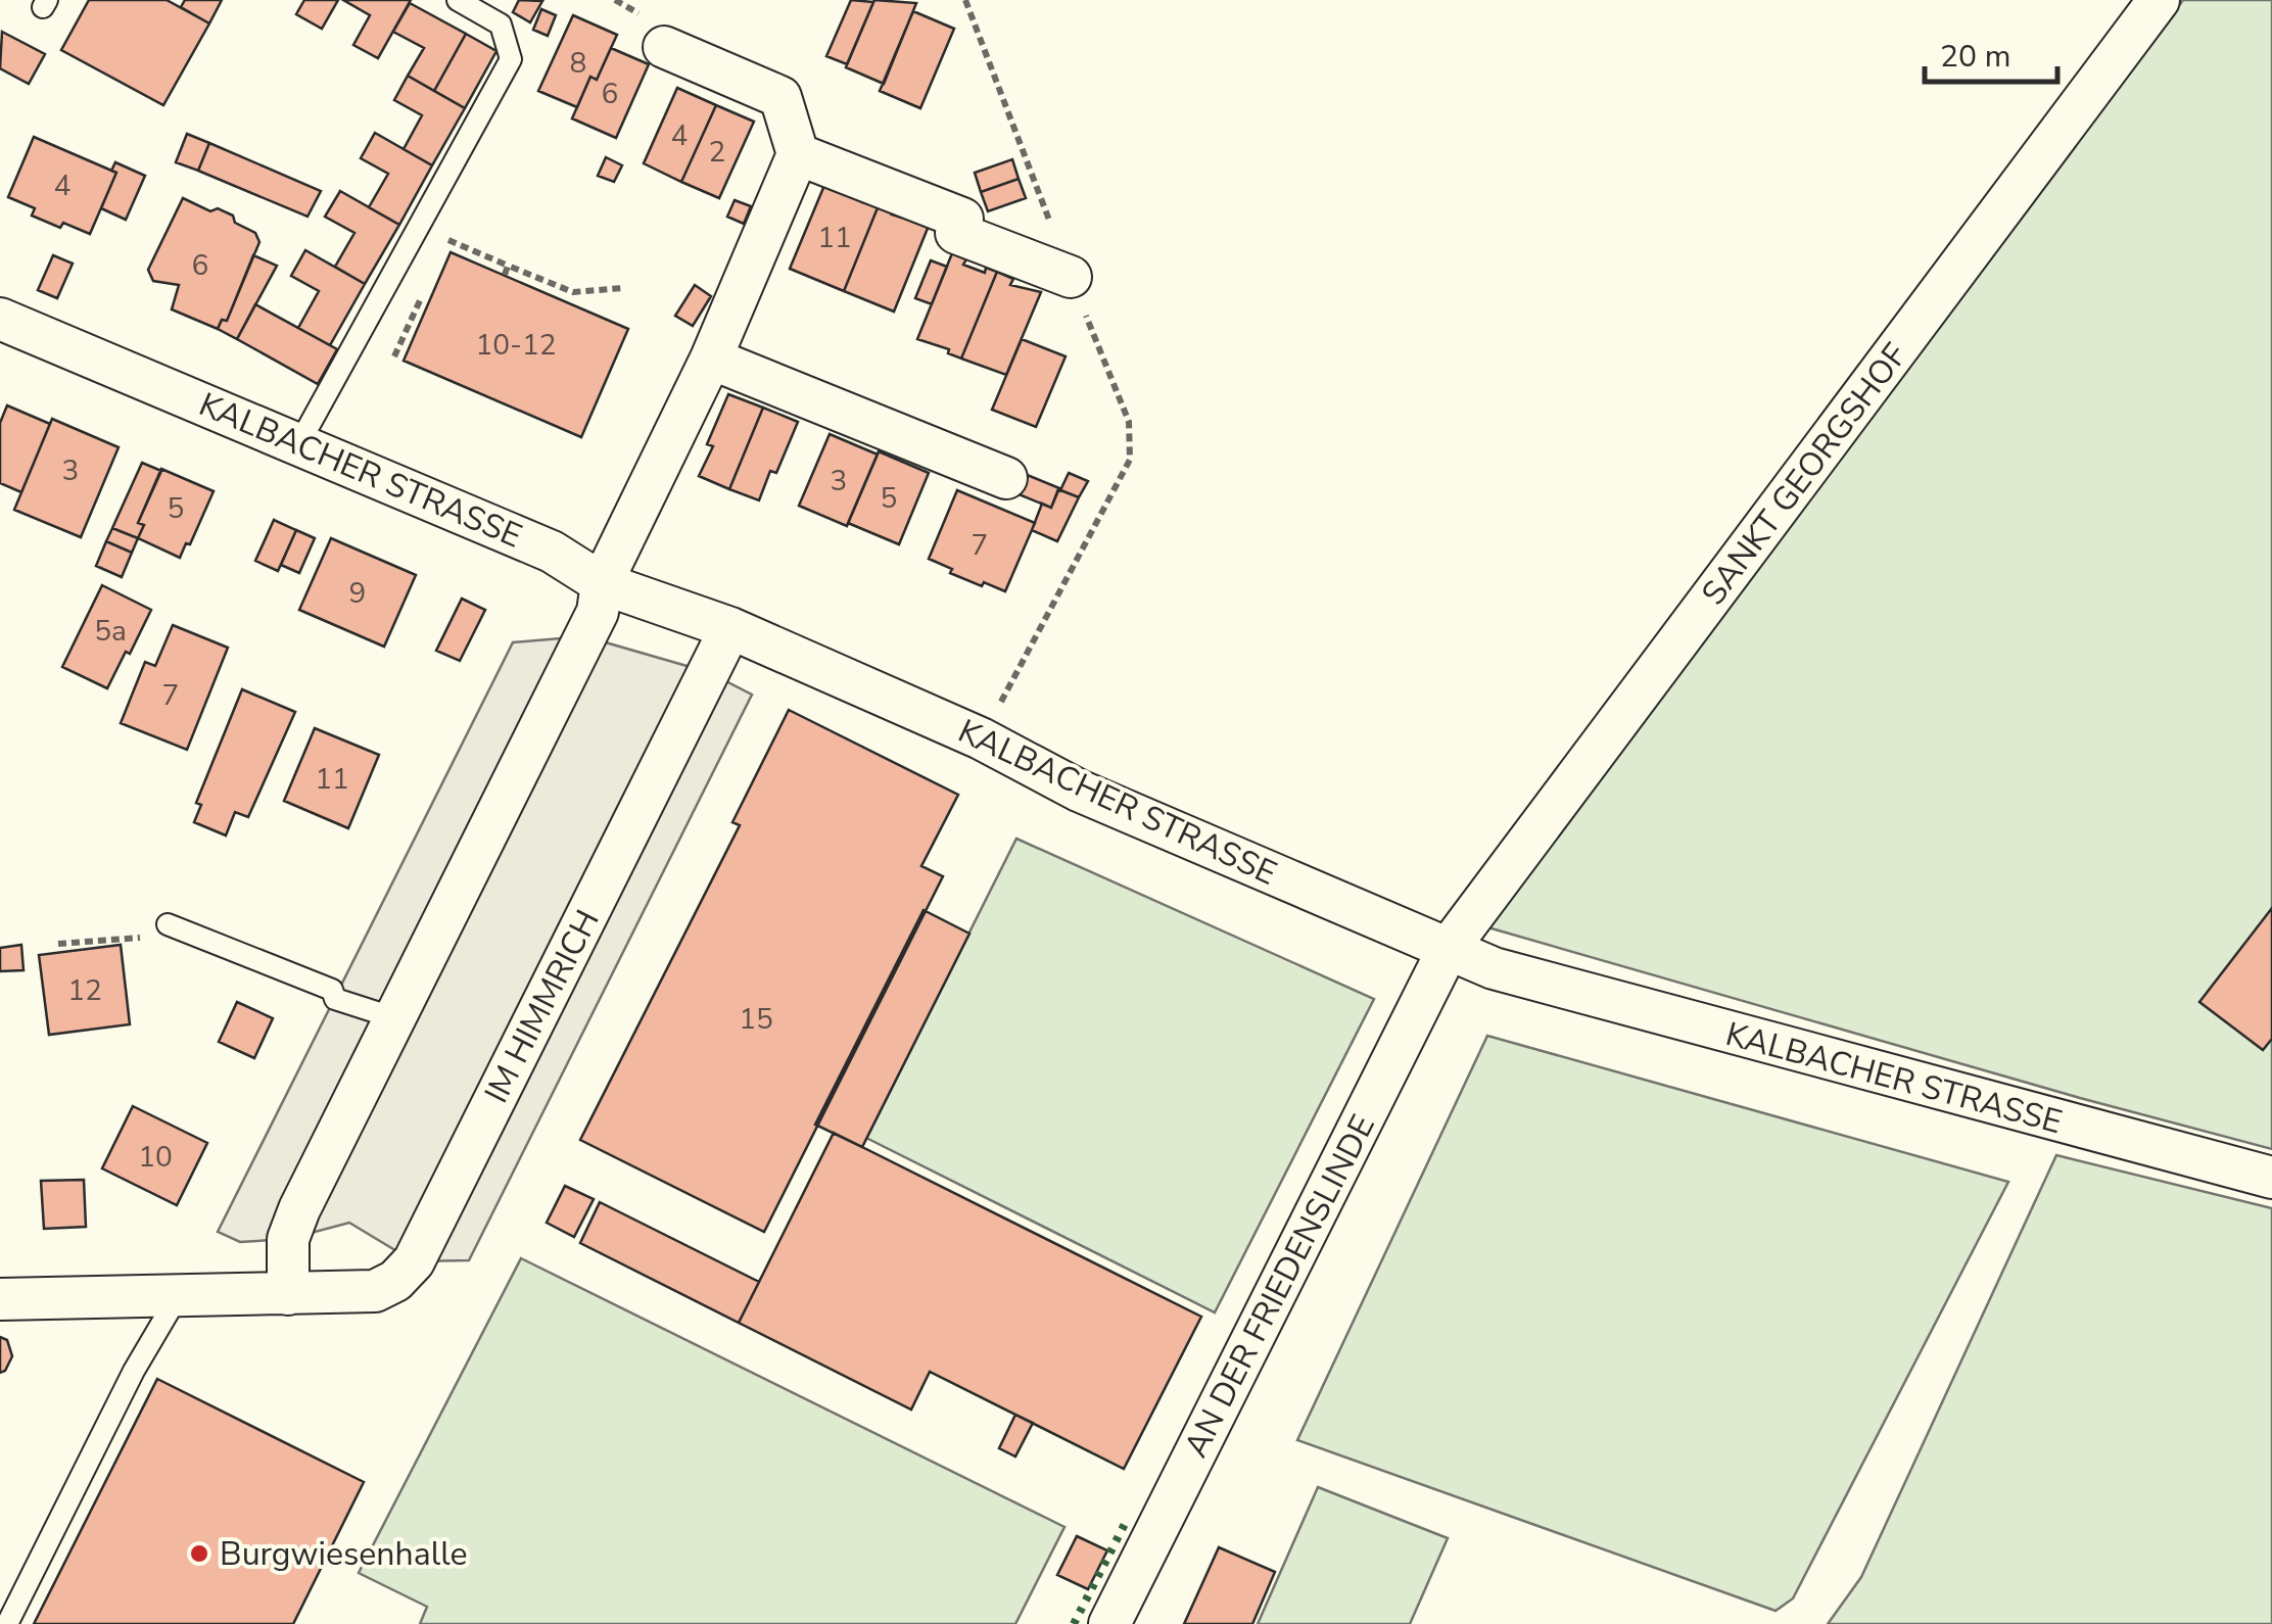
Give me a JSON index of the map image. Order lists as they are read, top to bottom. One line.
{"streets":{"street":["KALBACHER STRASSE","SANKT GEORGSHOF","IM HIMMRICH","AN DER FRIEDENSLINDE"]},"crossings":[["KALBACHER STRASSE","SANKT GEORGSHOF"],["KALBACHER STRASSE","IM HIMMRICH"],["KALBACHER STRASSE","AN DER FRIEDENSLINDE"],["SANKT GEORGSHOF","AN DER FRIEDENSLINDE"]],"places":["Burgwiesenhalle"],"house_numbers":["8","6","4","2","4","11","6","10-12","3","3","5","5","7","9","5a","7","11","12","15","10"],"scale_bar":"20 m"}
